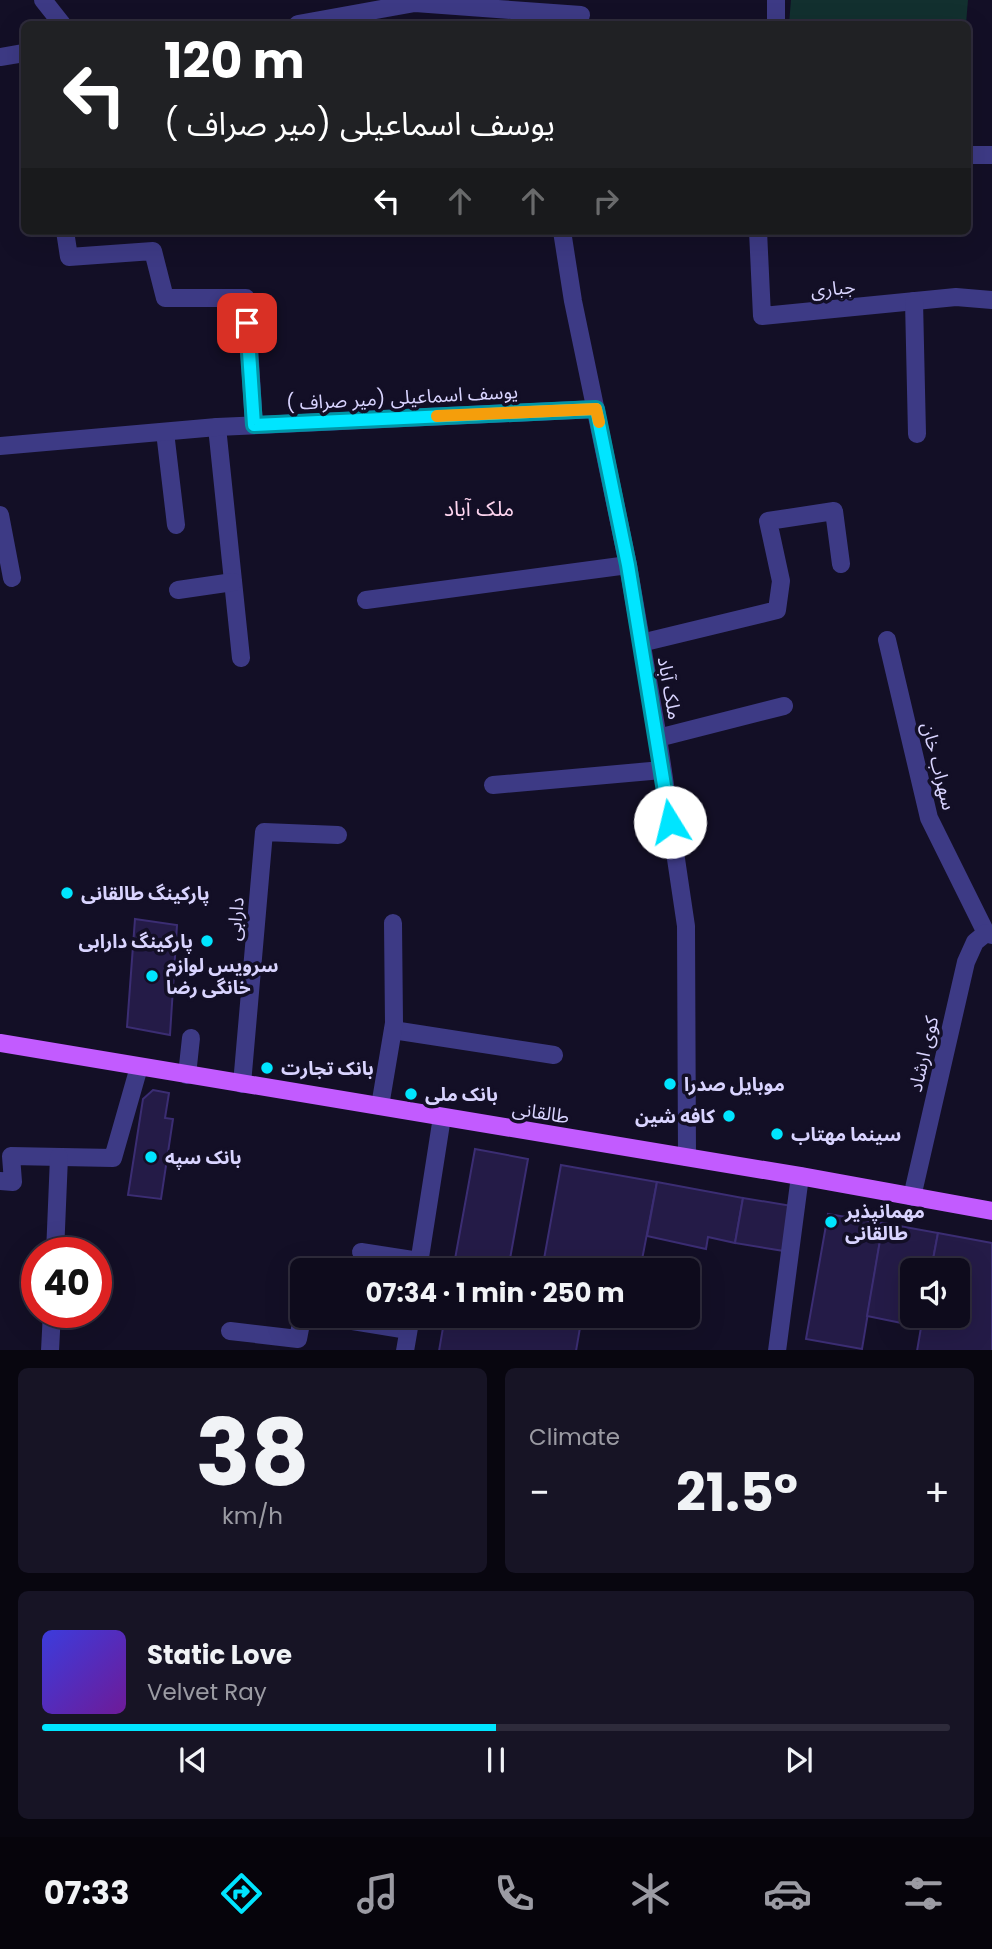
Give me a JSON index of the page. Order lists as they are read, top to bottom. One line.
{"streets":{"main road":["طالقانی"],"street":["جباری","یوسف اسماعیلی (میر صراف )","ملک آباد","سهراب خان","دارابی","کوی ارشاد"]},"crossings":[["یوسف اسماعیلی (میر صراف )","ملک آباد"],["ملک آباد","طالقانی"],["سهراب خان","کوی ارشاد"],["دارابی","طالقانی"],["کوی ارشاد","طالقانی"]],"districts":["ملک آباد"],"places":["پارکینگ طالقانی","پارکینگ دارابی","سرویس لوازم خانگی رضا","بانک تجارت","موبایل صدرا","بانک ملی","کافه شین","سینما مهتاب","بانک سپه","مهمانپذیر طالقانی"],"page":{"turn":["120 m","یوسف اسماعیلی (میر صراف )"],"limit":"40","trip":"07:34 · 1 min · 250 m","tile":[["38","km/h"],"Climate"],"heat":["−","21.5°","+"],"song":["Static Love","Velvet Ray"],"tabs":"07:33"}}
